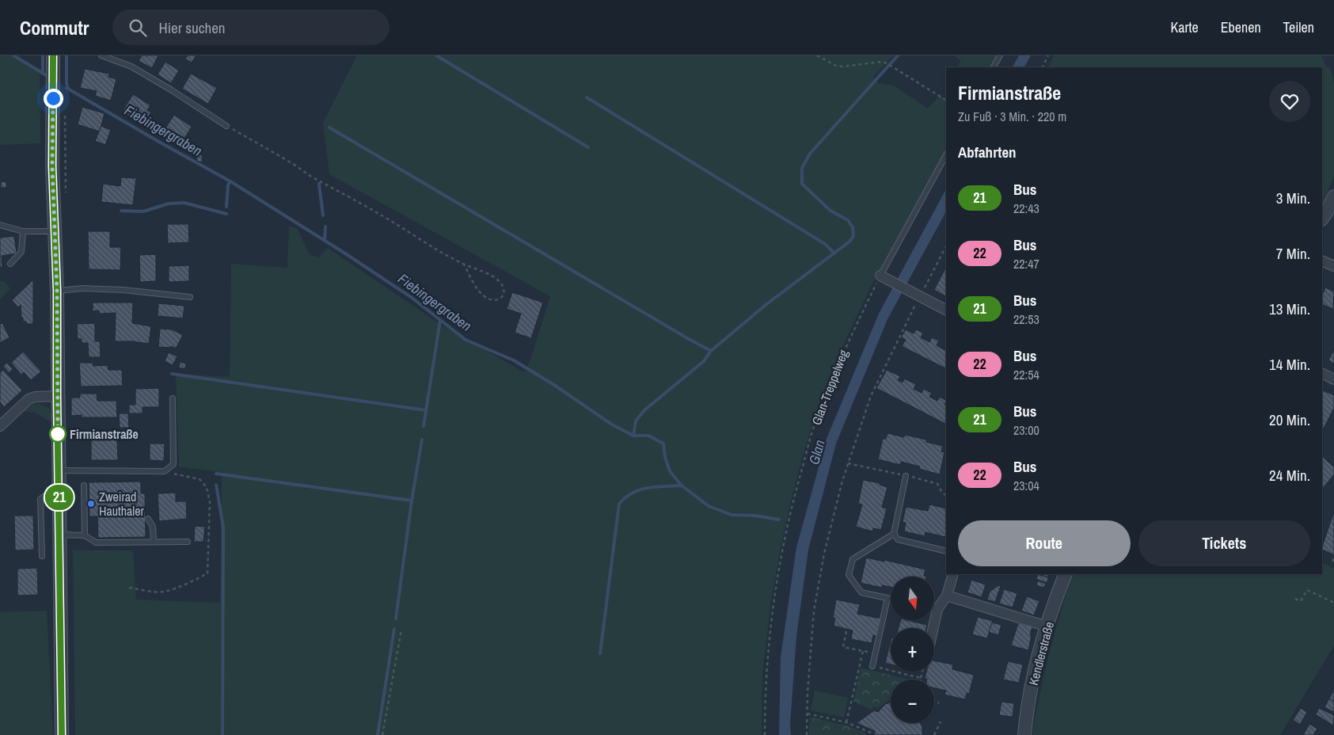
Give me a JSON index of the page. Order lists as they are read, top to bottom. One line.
{"streets":{"street":["Kendlerstraße"],"path":["Glan-Treppelweg"]},"water":["Fiebingergraben","Glan"],"places":["Firmianstraße","Zweirad Hauthaler"],"lines":["bus line 21"],"north":"bottom","page":{"header":"Commutr","search":"Hier suchen","nav":["Karte","Ebenen","Teilen"],"on_map":"21","heading":[["Firmianstraße","Zu Fuß · 3 Min. · 220 m"],"Abfahrten"],"list":[{"mark":"21","name":"Bus","note":"22:43","value":"3 Min."},{"mark":"22","name":"Bus","note":"22:47","value":"7 Min."},{"mark":"21","name":"Bus","note":"22:53","value":"13 Min."},{"mark":"22","name":"Bus","note":"22:54","value":"14 Min."},{"mark":"21","name":"Bus","note":"23:00","value":"20 Min."},{"mark":"22","name":"Bus","note":"23:04","value":"24 Min."}],"buttons":["Route","Tickets"],"map_buttons":["+","−"]}}
